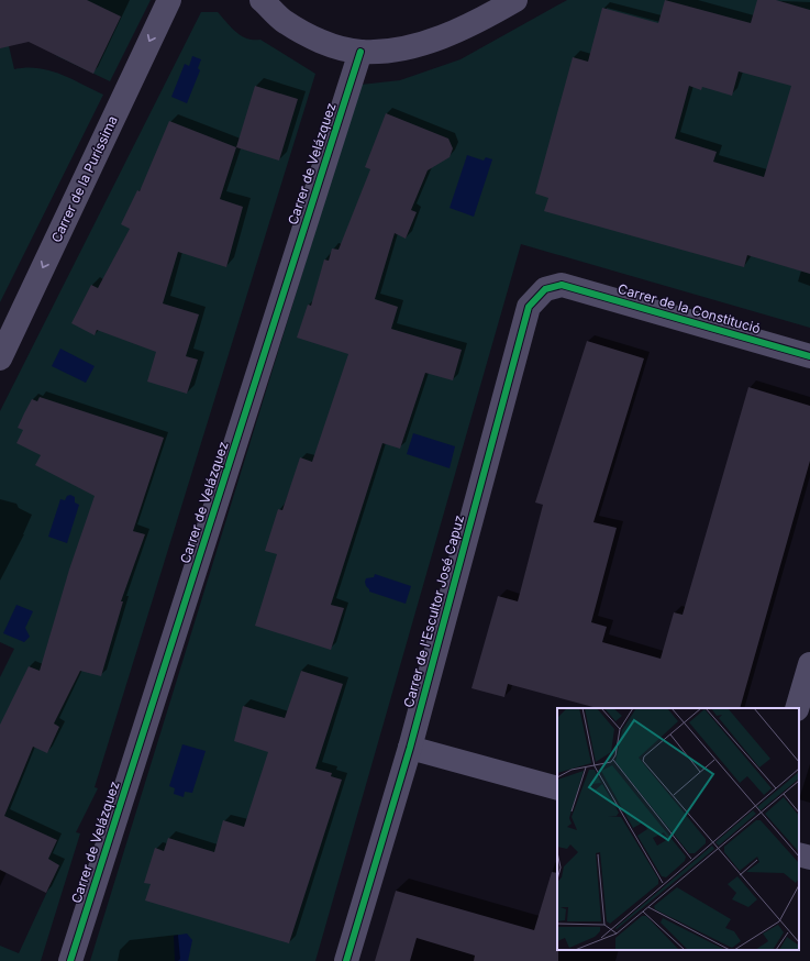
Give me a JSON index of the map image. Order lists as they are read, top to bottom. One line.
{"streets":{"street":["Carrer de Velázquez","Carrer de la Puríssima","Carrer de la Constitució","Carrer de l'Escultor José Capuz"]},"crossings":[["Carrer de la Constitució","Carrer de l'Escultor José Capuz"]],"one_way":["Carrer de la Puríssima"]}
